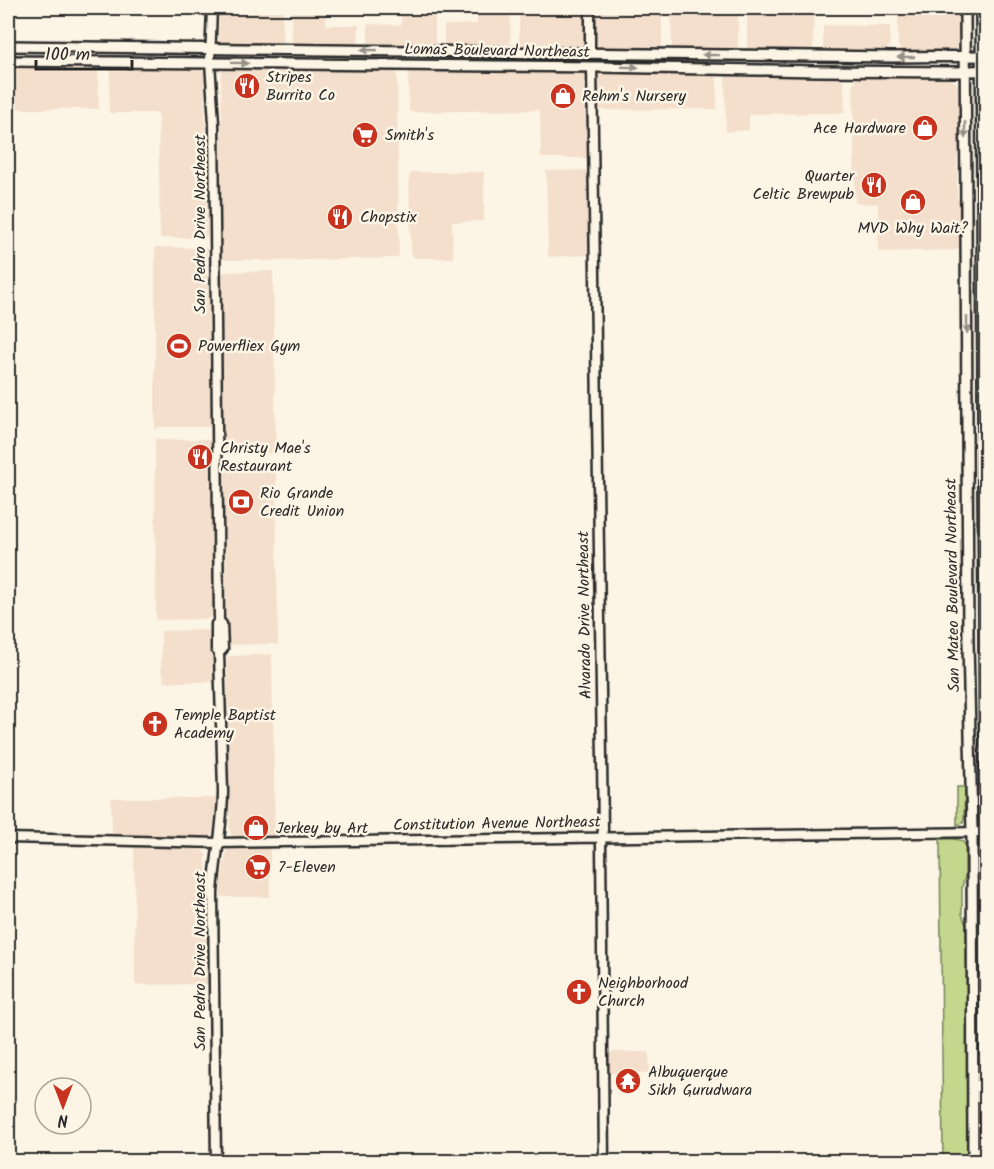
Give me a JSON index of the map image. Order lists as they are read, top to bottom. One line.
{"streets":{"main road":["Lomas Boulevard Northeast","San Mateo Boulevard Northeast"],"street":["San Pedro Drive Northeast","Alvarado Drive Northeast","Constitution Avenue Northeast"]},"crossings":[["Lomas Boulevard Northeast","San Pedro Drive Northeast"],["Lomas Boulevard Northeast","San Mateo Boulevard Northeast"],["Lomas Boulevard Northeast","Alvarado Drive Northeast"],["San Pedro Drive Northeast","Constitution Avenue Northeast"],["San Mateo Boulevard Northeast","Constitution Avenue Northeast"],["Alvarado Drive Northeast","Constitution Avenue Northeast"]],"places":{"restaurant":["Stripes Burrito Co","Quarter Celtic Brewpub","Chopstix","Christy Mae's Restaurant"],"shop":["Rehm's Nursery","Ace Hardware","MVD Why Wait?","Jerkey by Art"],"supermarket":["Smith's","7-Eleven"],"sports":["Powerfliex Gym"],"bank":["Rio Grande Credit Union"],"church":["Temple Baptist Academy","Neighborhood Church"],"temple":["Albuquerque Sikh Gurudwara"]},"scale_bar":"100 m","north":"bottom"}
